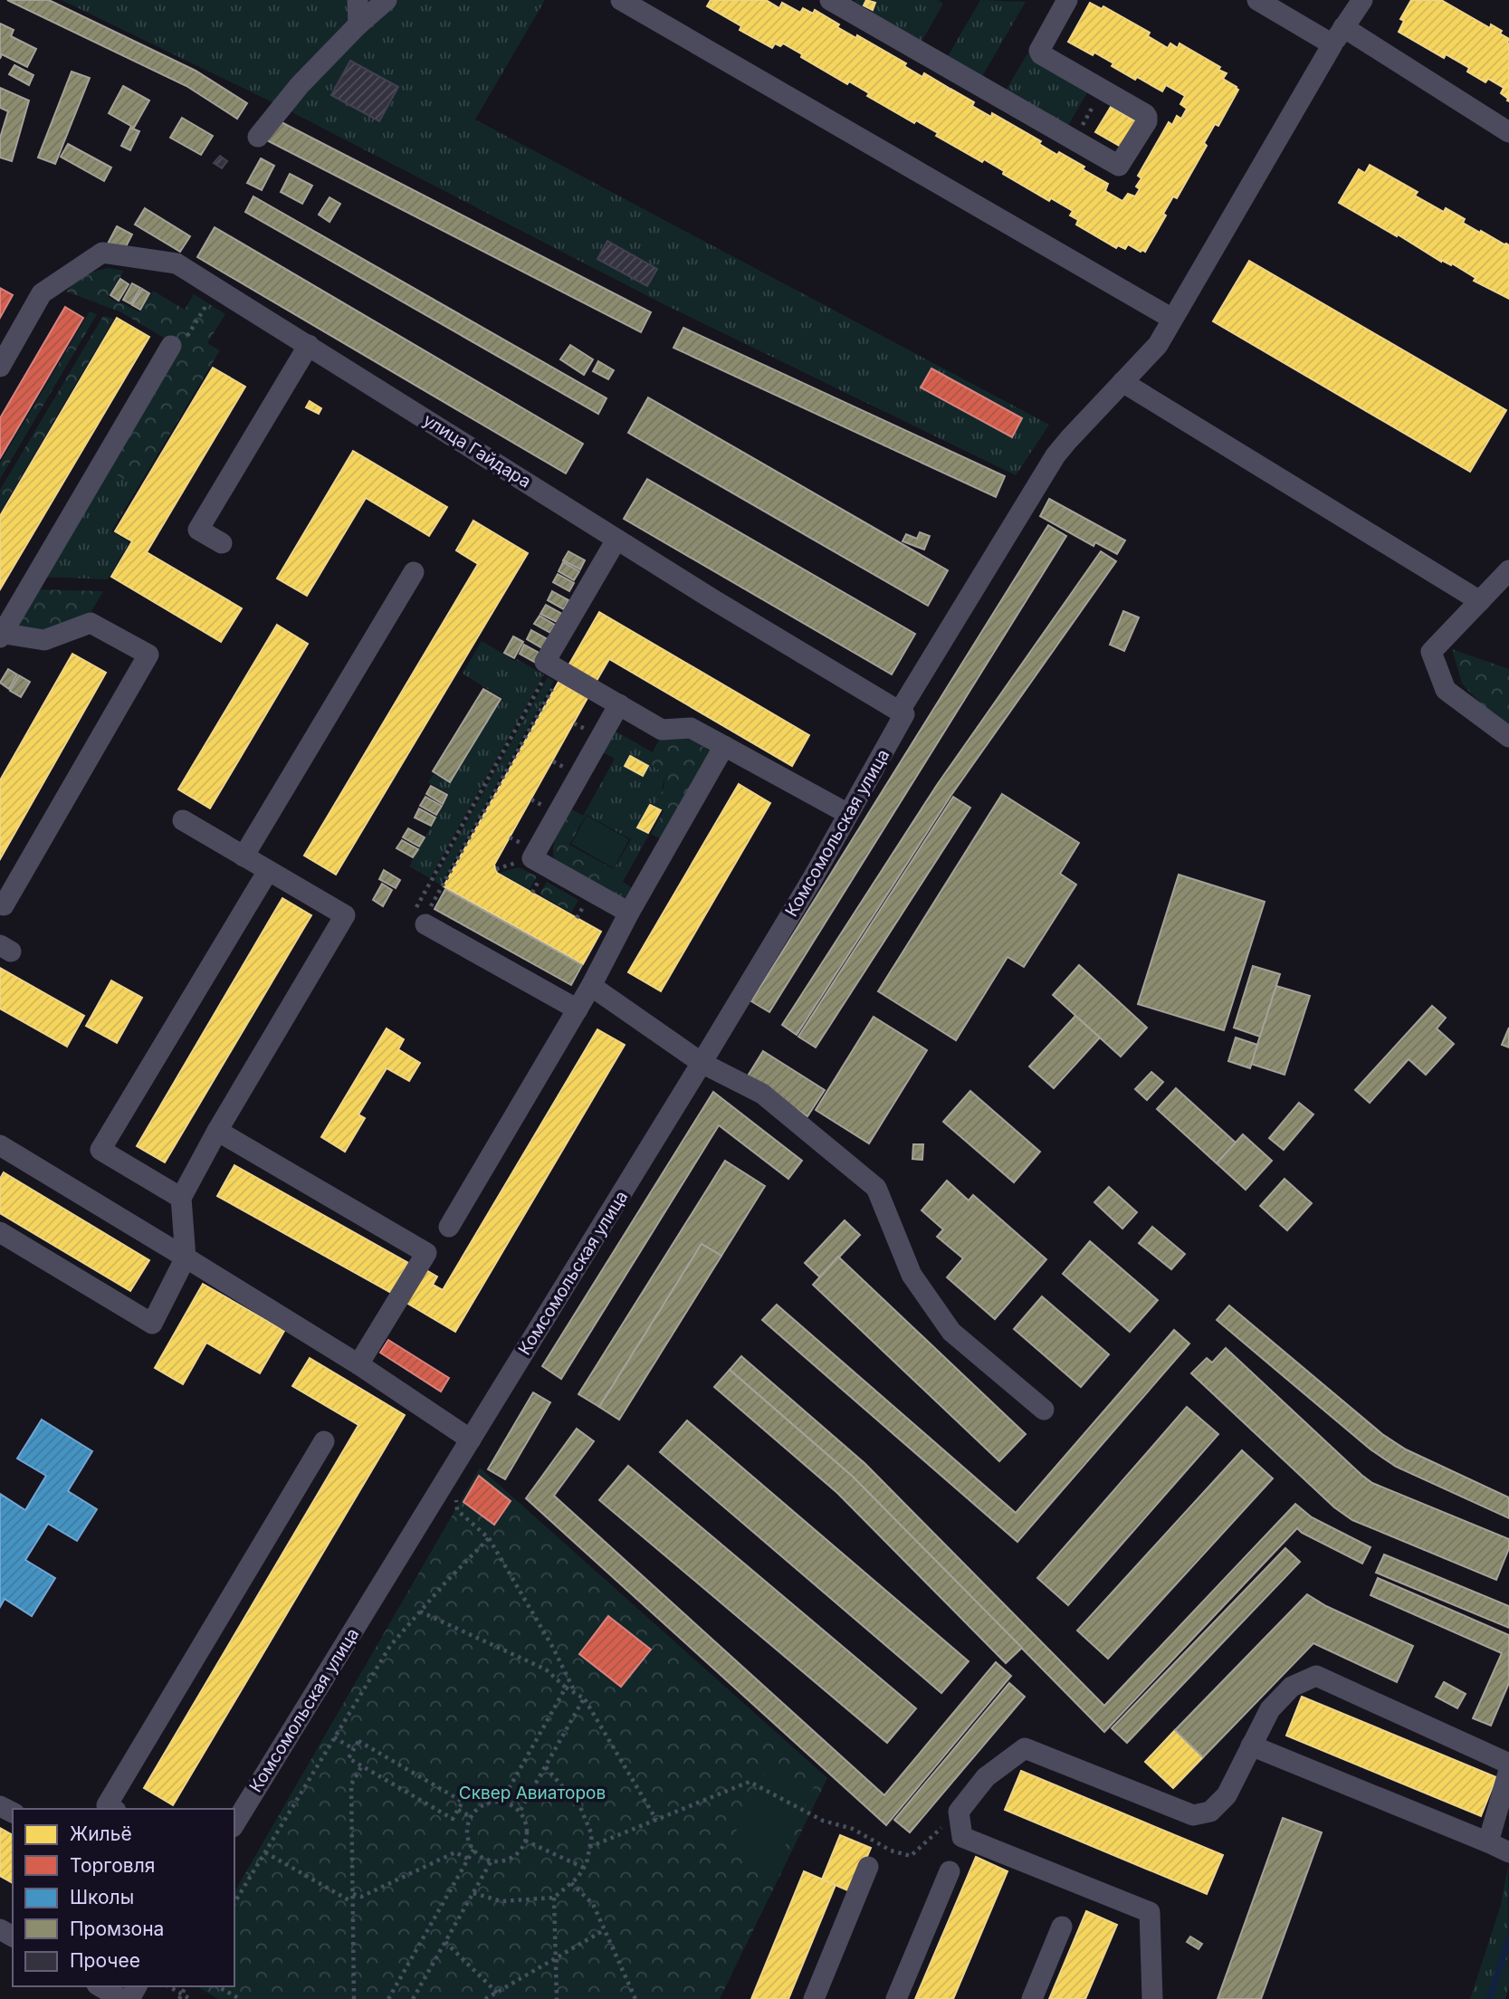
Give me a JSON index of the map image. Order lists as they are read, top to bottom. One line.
{"streets":{"street":["улица Гайдара","Комсомольская улица"]},"crossings":[["улица Гайдара","Комсомольская улица"]],"parks":["Сквер Авиаторов"],"legend":["Жильё","Торговля","Школы","Промзона","Прочее"]}
